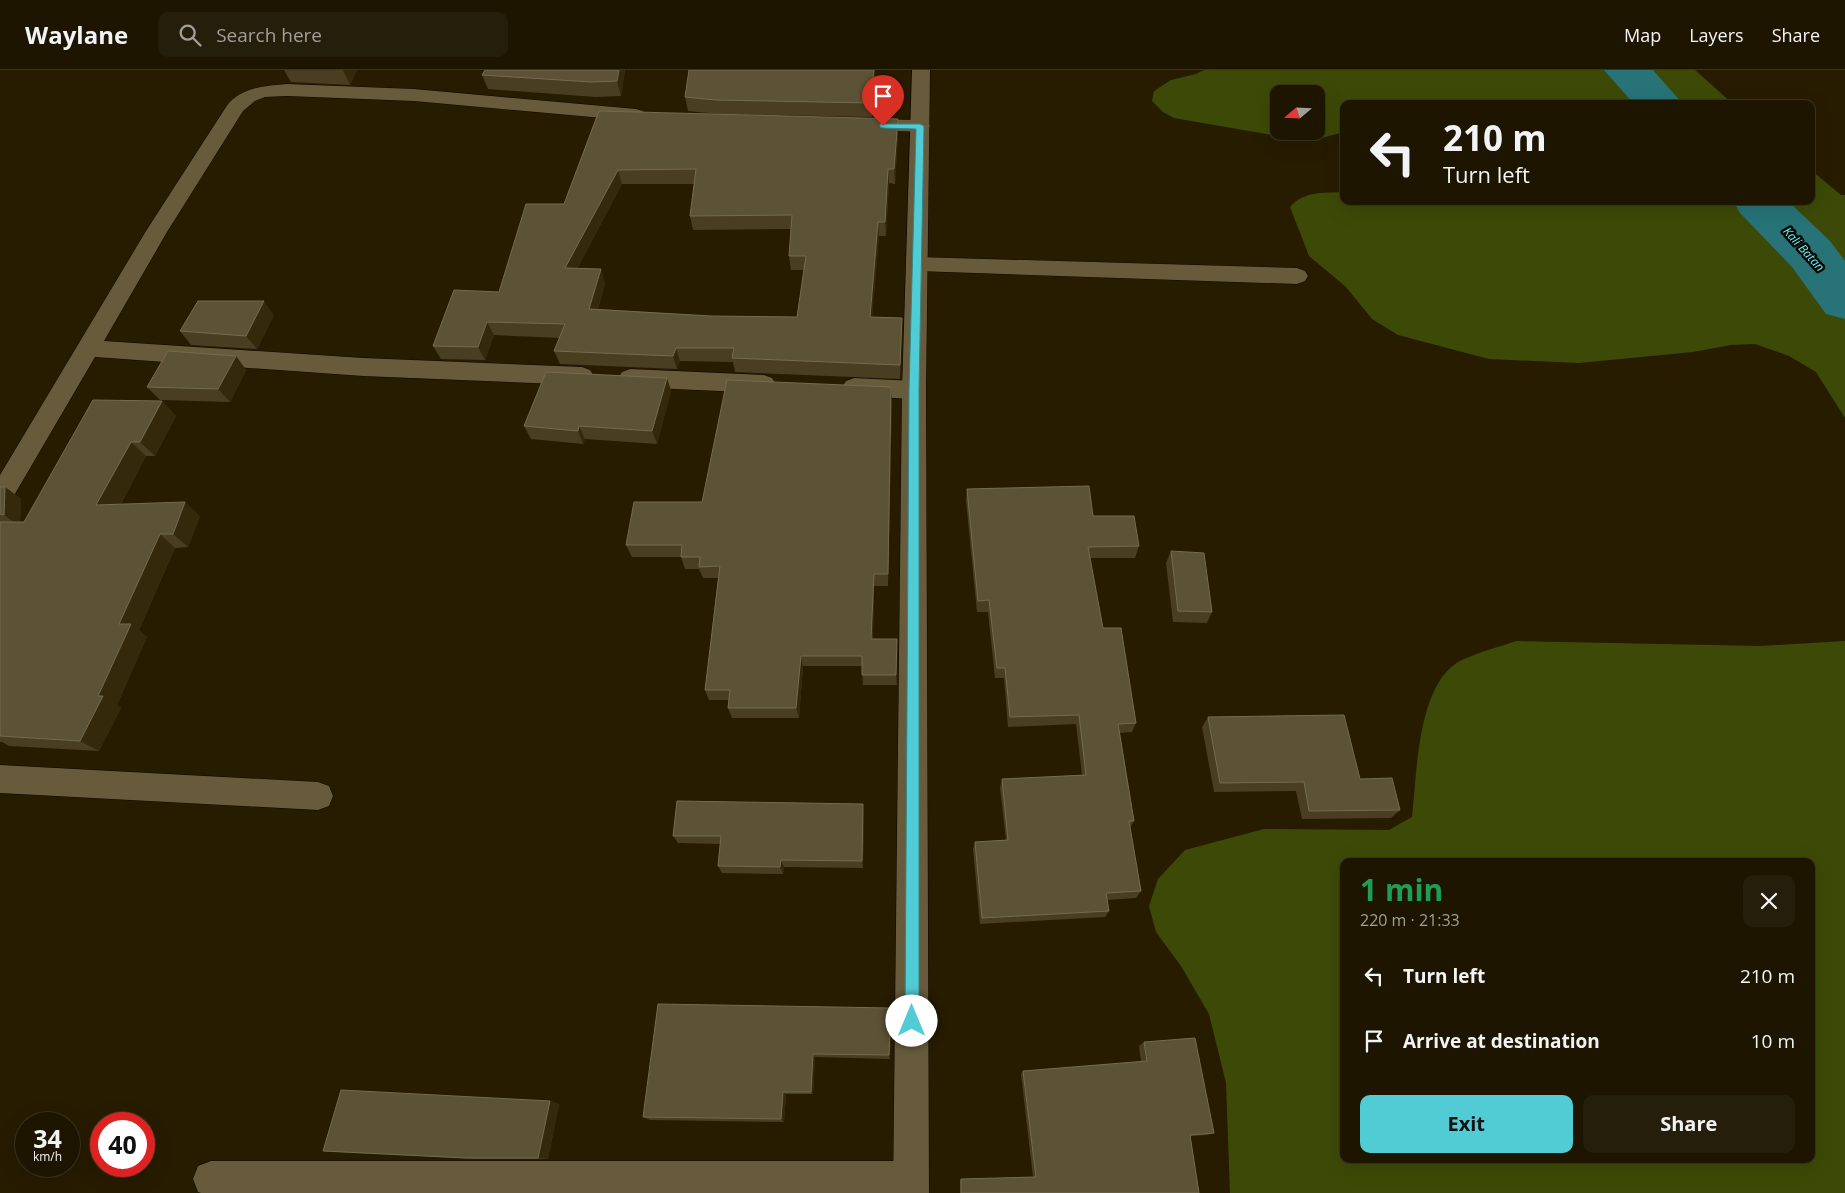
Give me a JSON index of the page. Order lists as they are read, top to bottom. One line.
{"water":["Kali Batan"],"north":"left","page":{"header":"Waylane","search":"Search here","nav":["Map","Layers","Share"],"turn":["210 m","Turn left"],"heading":["1 min","220 m · 21:33"],"list":[{"name":"Turn left","value":"210 m"},{"name":"Arrive at destination","value":"10 m"}],"buttons":["Exit","Share"],"speed":"34 km/h","limit":"40"}}
